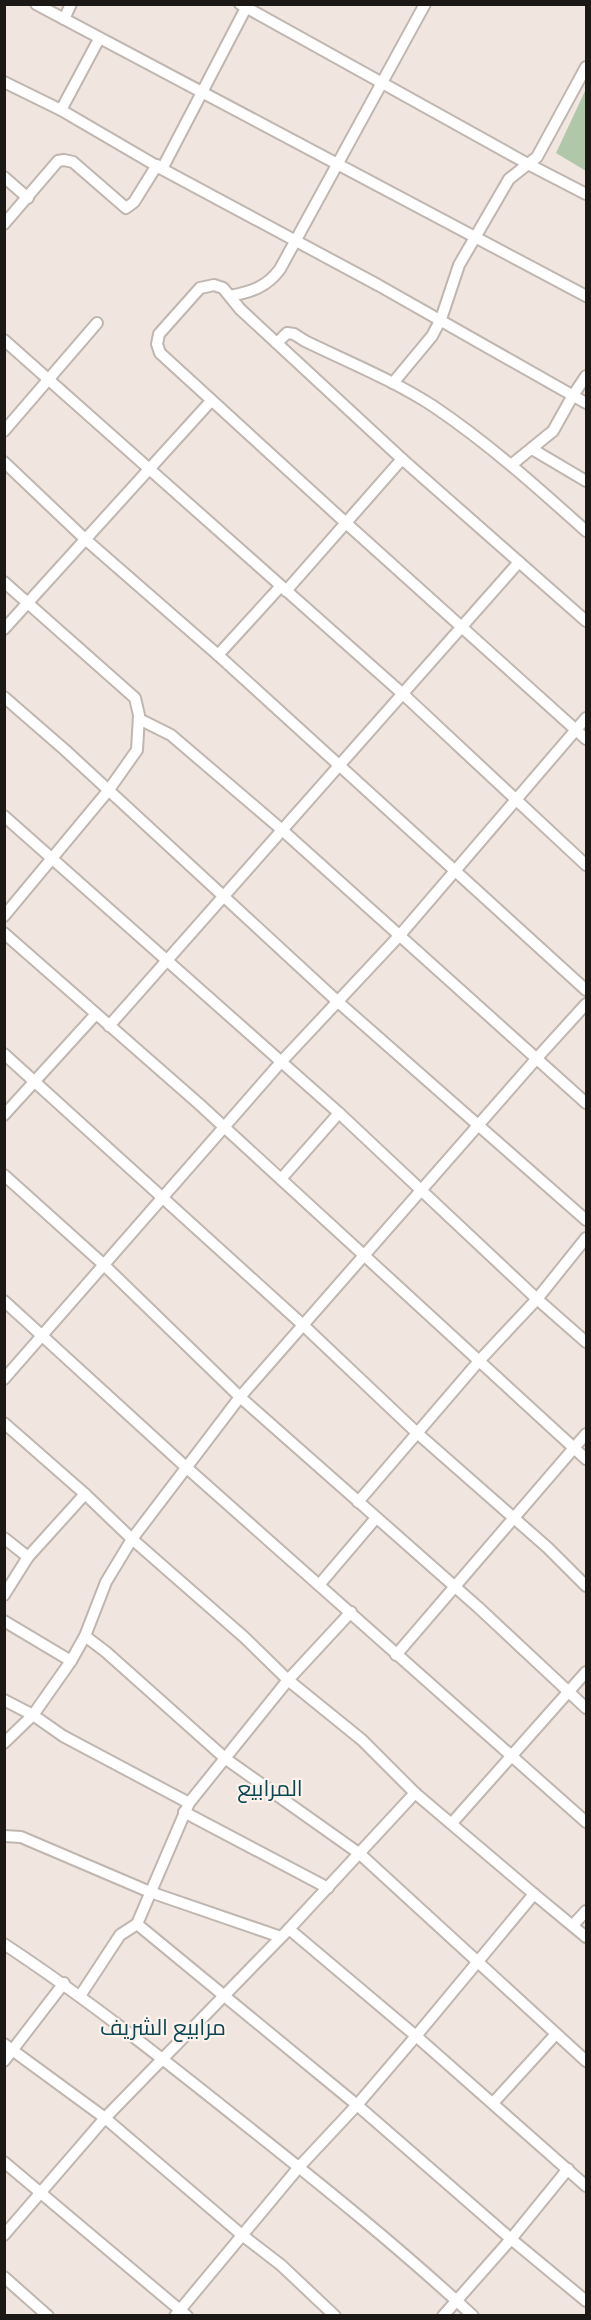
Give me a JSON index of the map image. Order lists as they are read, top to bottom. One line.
{"districts":["المرابيع","مرابيع الشريف"]}
